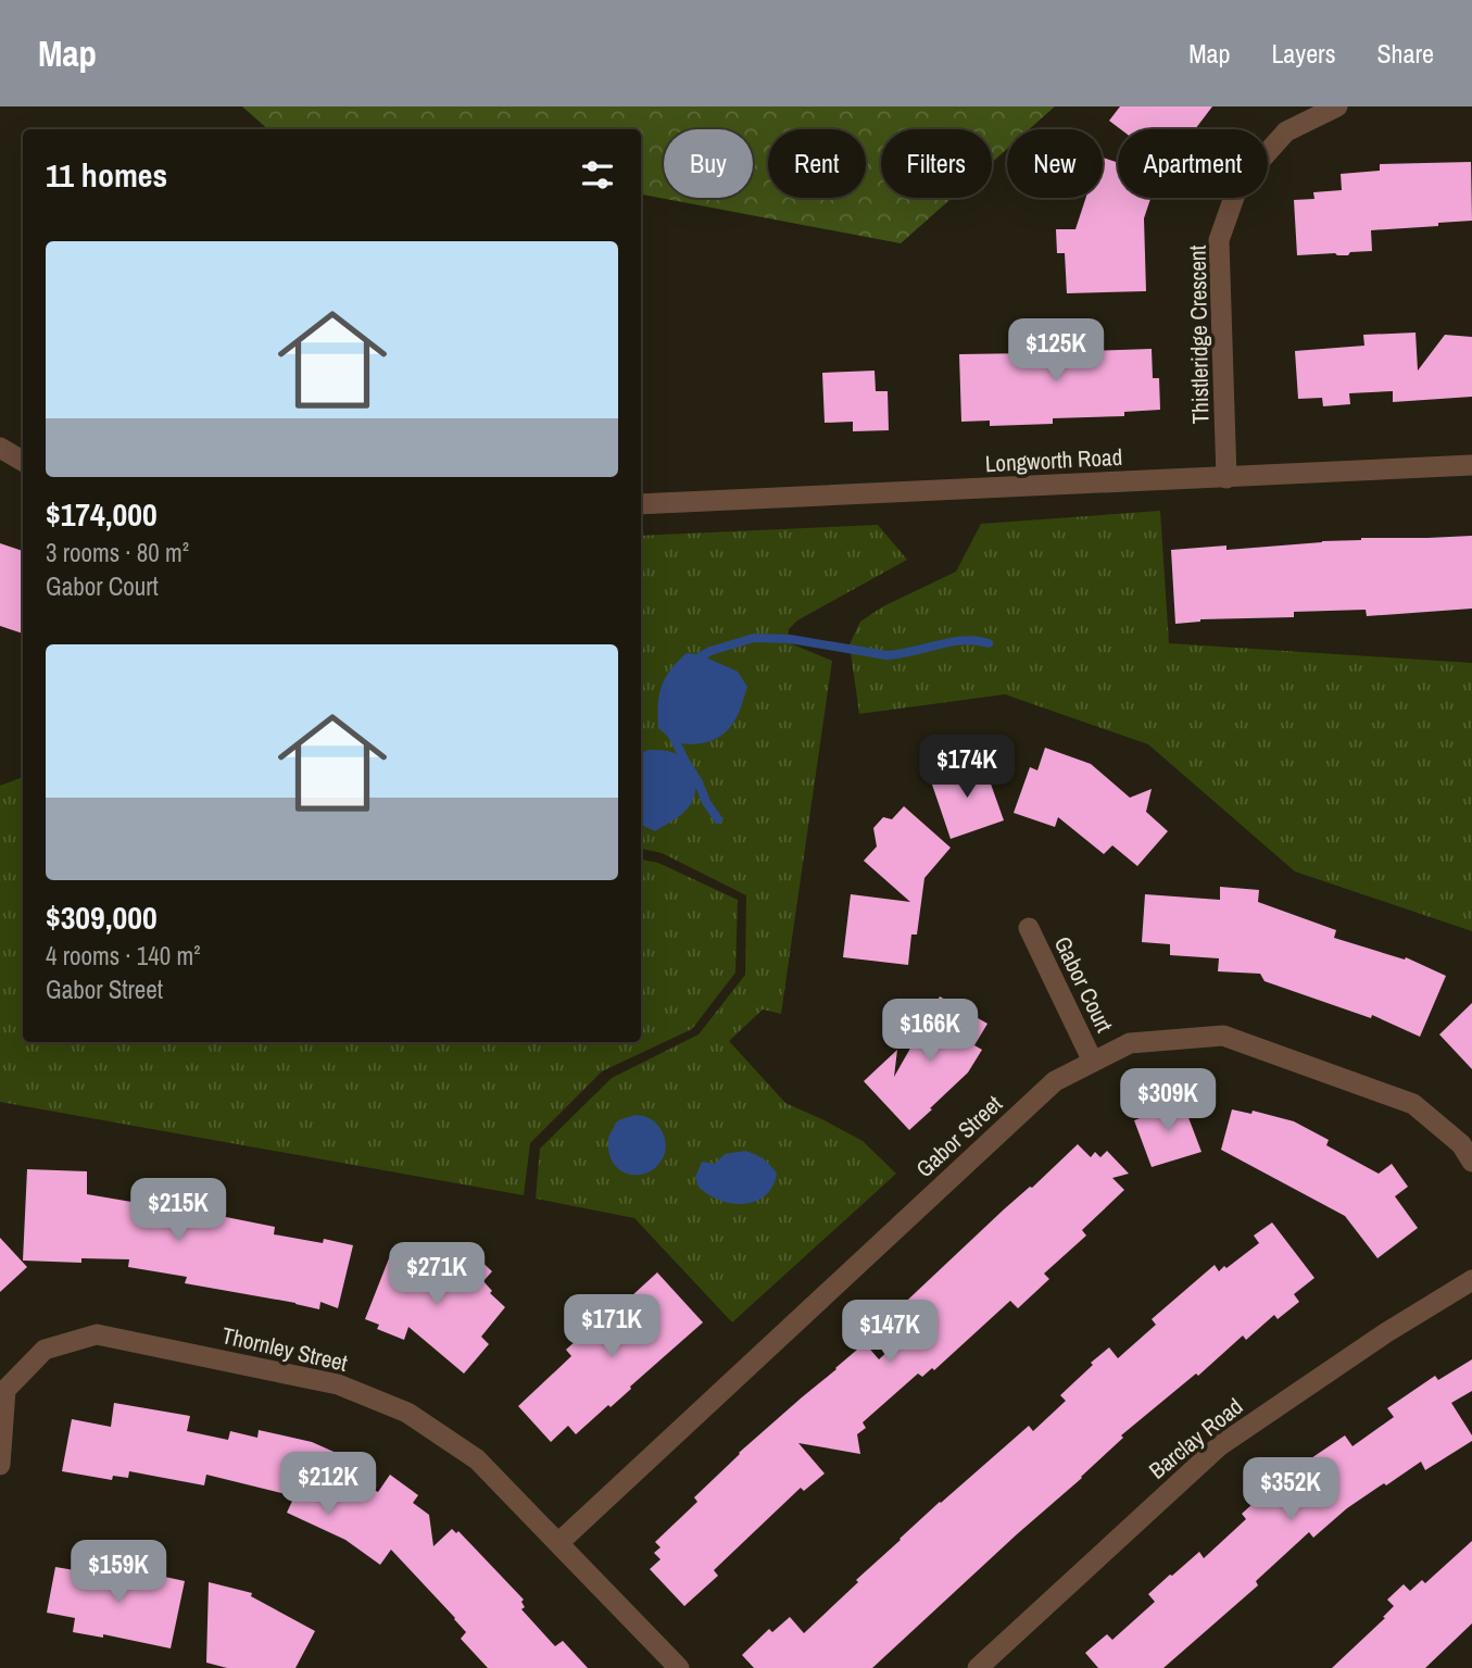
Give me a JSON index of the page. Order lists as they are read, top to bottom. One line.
{"streets":{"street":["Thistleridge Crescent","Longworth Road","Gabor Court","Gabor Street","Thornley Street","Barclay Road"]},"crossings":[["Thistleridge Crescent","Longworth Road"],["Gabor Court","Gabor Street"],["Gabor Street","Thornley Street"]],"page":{"header":"Map","nav":["Map","Layers","Share"],"chip":["Buy","Rent","Filters","New","Apartment"],"heading":"11 homes","list":[{"name":"$174,000","note":"3 rooms · 80 m² · Gabor Court"},{"name":"$309,000","note":"4 rooms · 140 m² · Gabor Street"}],"price":["$125K","$174K","$166K","$309K","$215K","$271K","$171K","$147K","$212K","$352K","$159K"]}}
